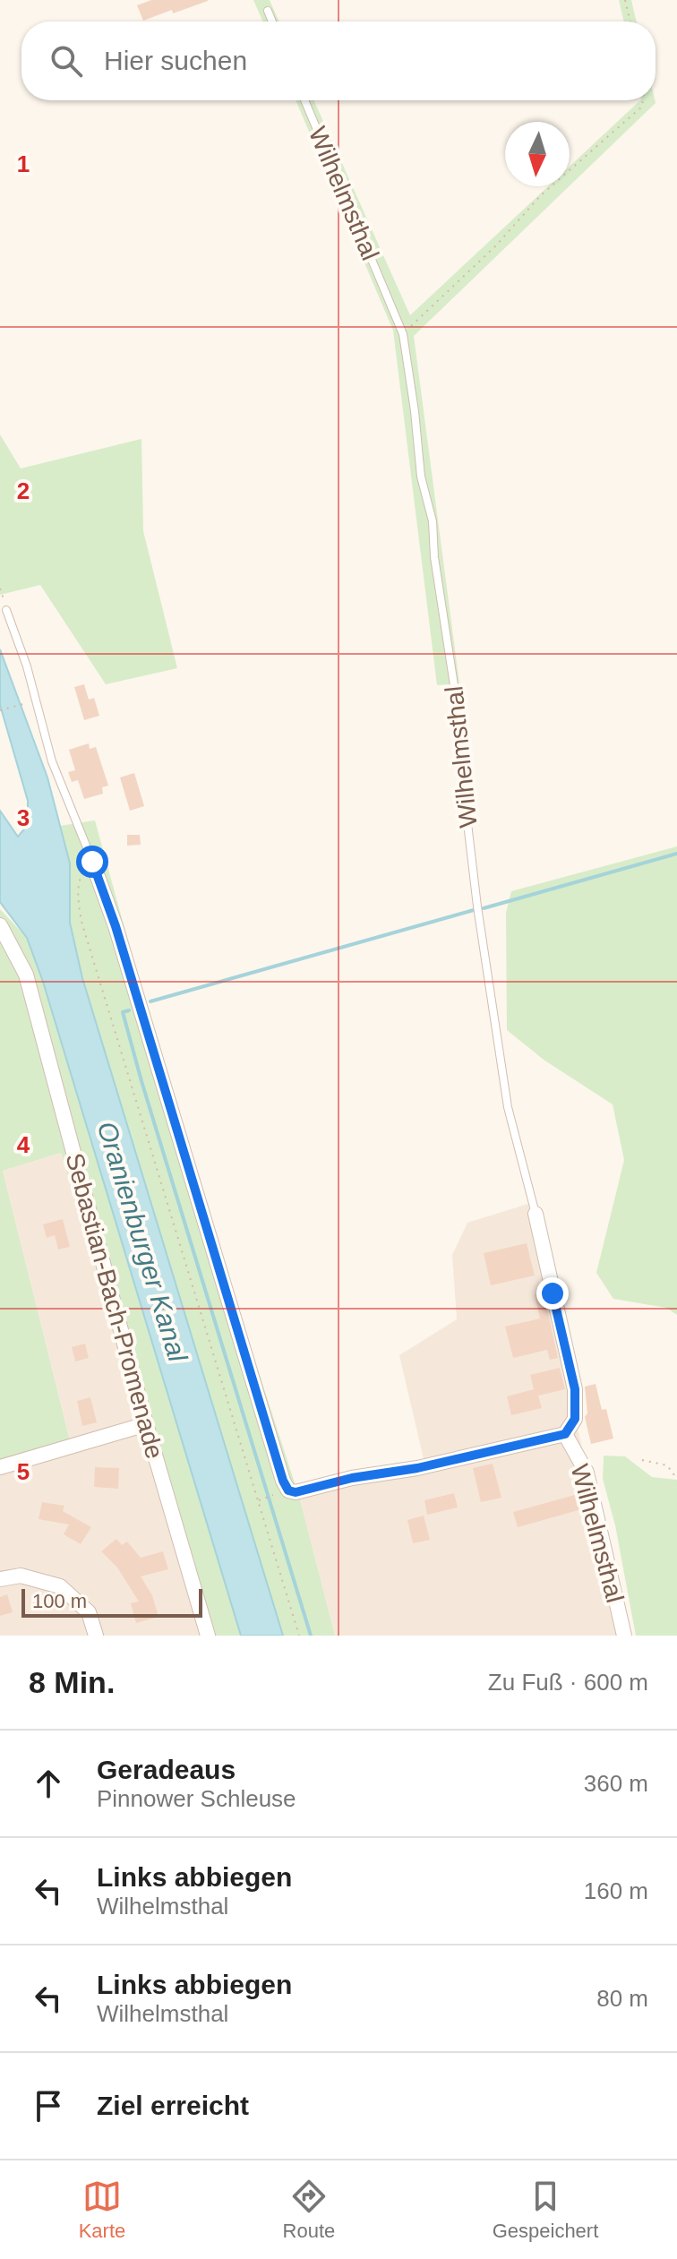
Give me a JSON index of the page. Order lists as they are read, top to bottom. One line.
{"streets":{"street":["Wilhelmsthal","Sebastian-Bach-Promenade"]},"water":["Oranienburger Kanal"],"scale_bar":"100 m","north":"bottom","page":{"search":"Hier suchen","scale":"100 m","heading":["8 Min.","Zu Fuß · 600 m"],"list":[["Geradeaus","Pinnower Schleuse","360 m"],["Links abbiegen","Wilhelmsthal","160 m"],["Links abbiegen","Wilhelmsthal","80 m"],"Ziel erreicht"],"nav":["Karte","Route","Gespeichert"]},"grid":{"rows":["1","2","3","4","5"]}}
